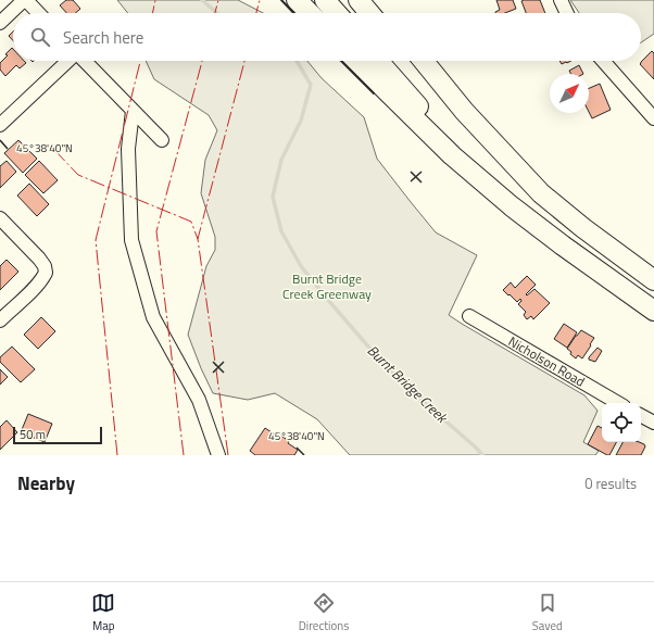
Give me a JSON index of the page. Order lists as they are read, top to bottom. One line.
{"streets":{"street":["Nicholson Road"]},"water":["Burnt Bridge Creek"],"parks":["Burnt Bridge Creek Greenway"],"scale_bar":"50 m","north":"top right","page":{"search":"Search here","scale":"50 m","heading":["Nearby","0 results"],"nav":["Map","Directions","Saved"]},"coordinates":["45°38'40\"N"]}
